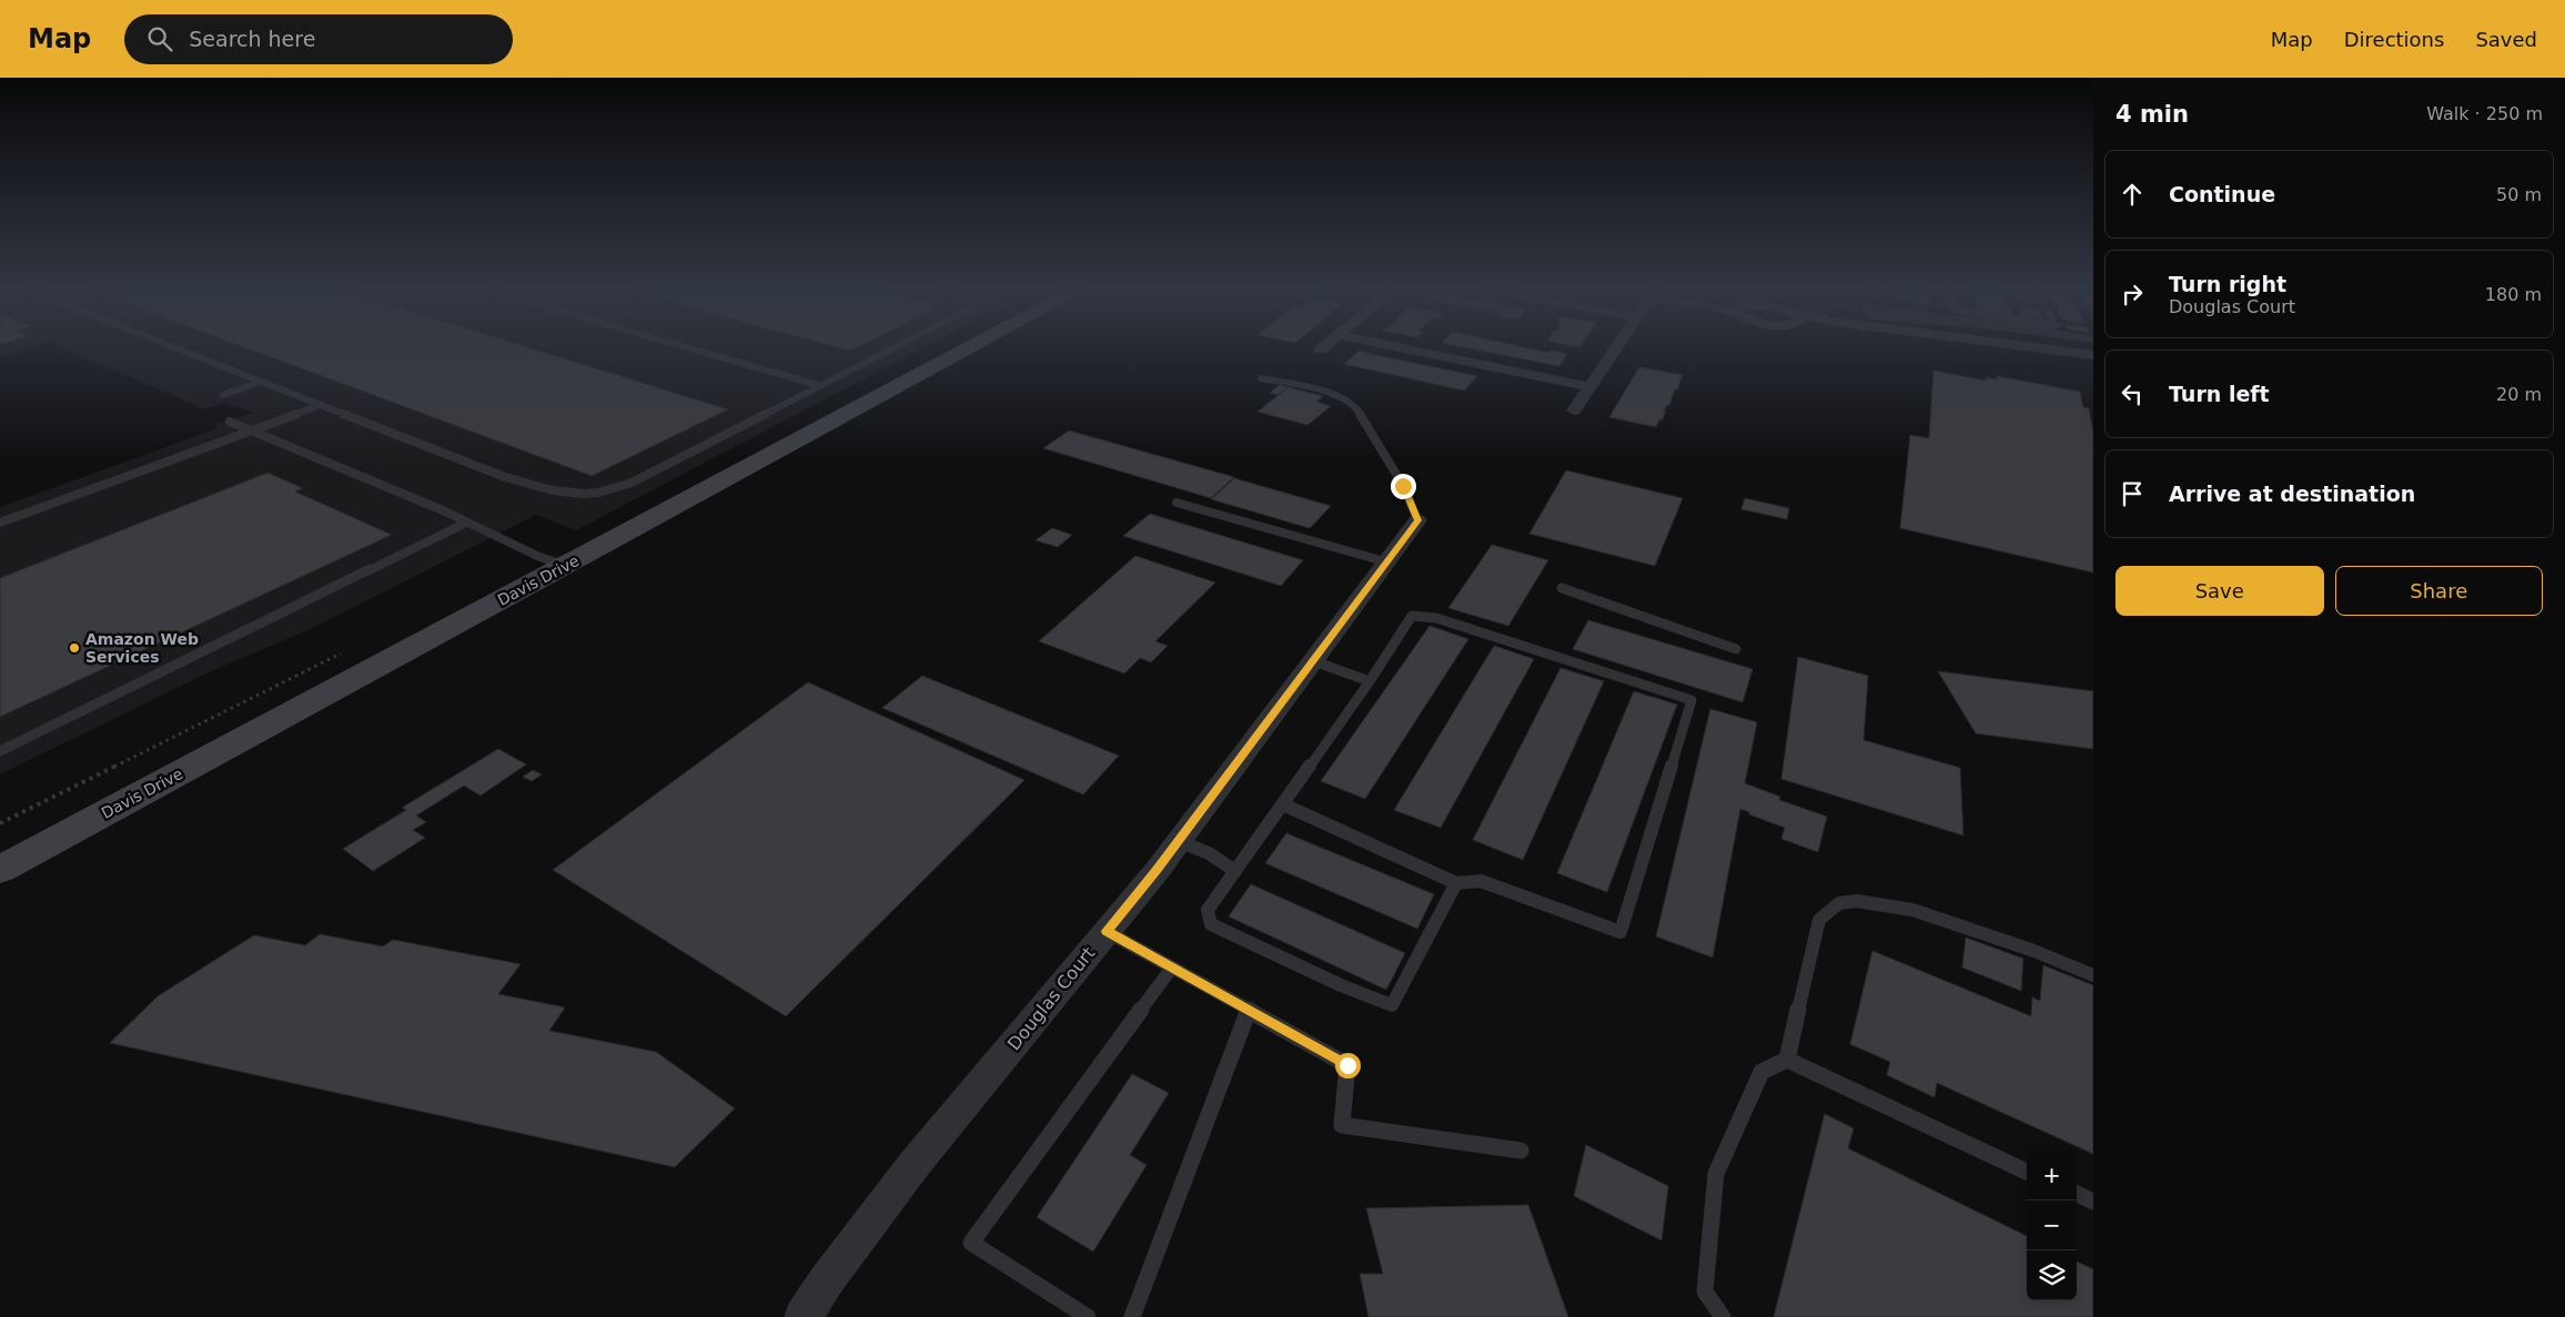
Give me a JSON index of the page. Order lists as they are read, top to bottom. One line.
{"streets":{"street":["Davis Drive","Douglas Court"]},"places":["Amazon Web Services"],"page":{"header":"Map","search":"Search here","nav":["Map","Directions","Saved"],"heading":["4 min","Walk · 250 m"],"list":[["Continue","50 m"],["Turn right","Douglas Court","180 m"],["Turn left","20 m"],"Arrive at destination"],"buttons":["Save","Share"],"map_buttons":["+","−"]}}
